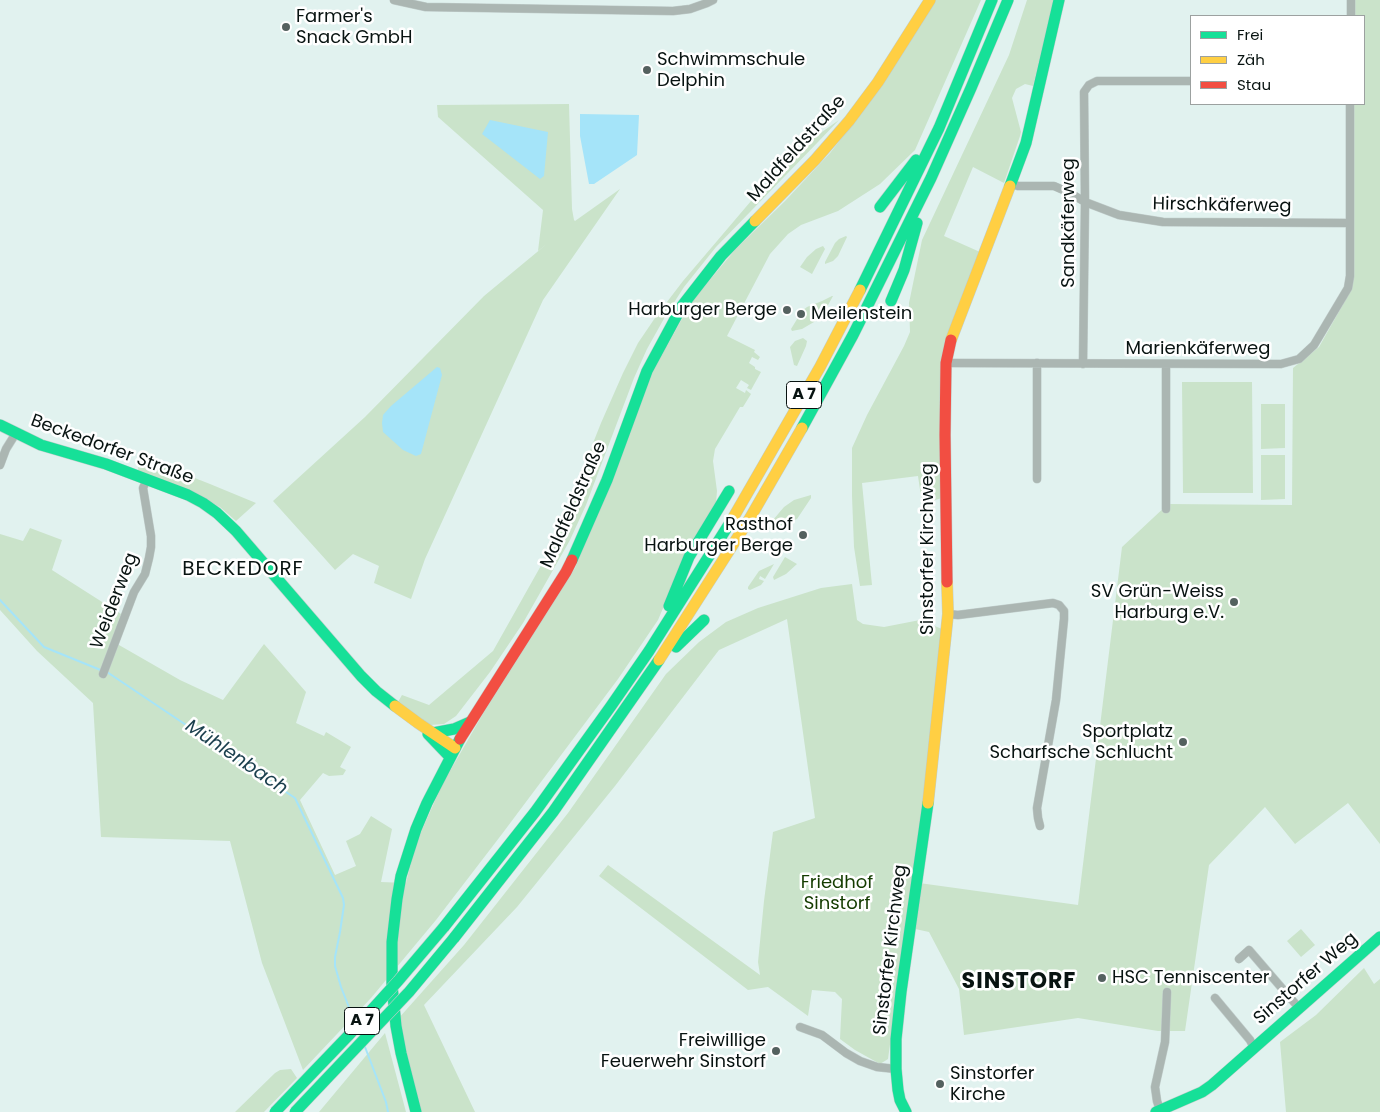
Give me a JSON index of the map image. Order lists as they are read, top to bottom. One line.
{"streets":{"main road":["Maldfeldstraße","A 7","Beckedorfer Straße","Sinstorfer Kirchweg","Sinstorfer Weg"],"street":["Hirschkäferweg","Sandkäferweg","Marienkäferweg","Weiderweg"]},"crossings":[["Maldfeldstraße","Beckedorfer Straße"],["Hirschkäferweg","Sandkäferweg"],["Hirschkäferweg","Marienkäferweg"],["Hirschkäferweg","Sinstorfer Kirchweg"],["Sandkäferweg","Marienkäferweg"],["Marienkäferweg","Sinstorfer Kirchweg"],["Beckedorfer Straße","Weiderweg"]],"districts":["BECKEDORF","SINSTORF"],"water":["Mühlenbach"],"parks":["Friedhof Sinstorf"],"places":["Farmer's Snack GmbH","Schwimmschule Delphin","Harburger Berge","Meilenstein","Rasthof Harburger Berge","SV Grün-Weiss Harburg e.V.","Sportplatz Scharfsche Schlucht","HSC Tenniscenter","Freiwillige Feuerwehr Sinstorf","Sinstorfer Kirche"],"legend":["Frei","Zäh","Stau"]}
